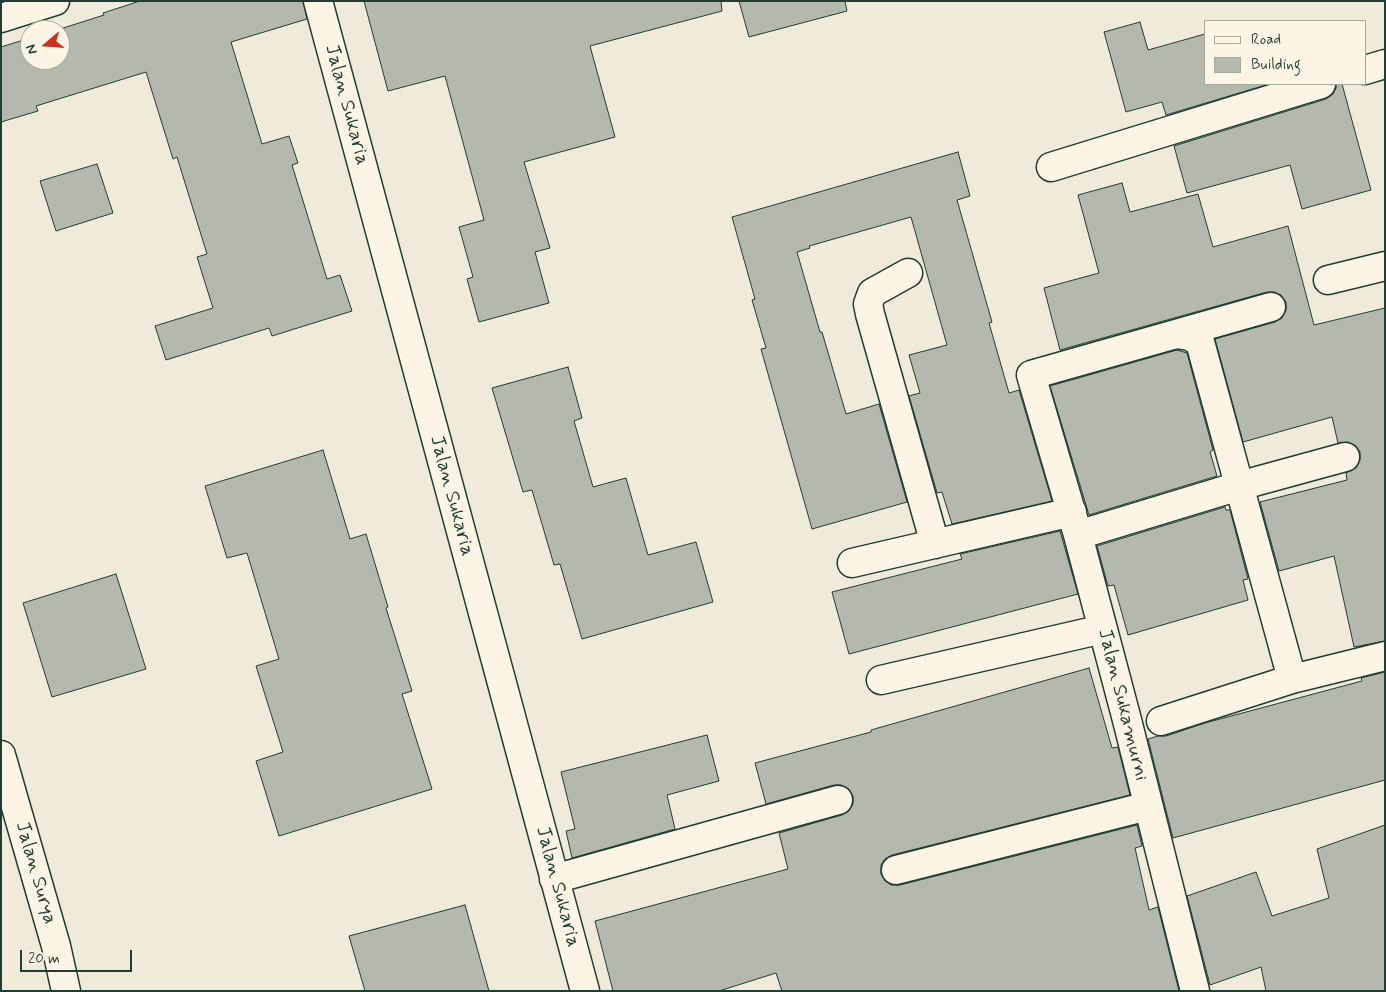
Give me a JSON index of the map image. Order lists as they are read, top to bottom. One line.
{"streets":{"street":["Jalan Sukaria","Jalan Sukamurni","Jalan Surya"]},"legend":["Road","Building"],"scale_bar":"20 m","north":"left"}
